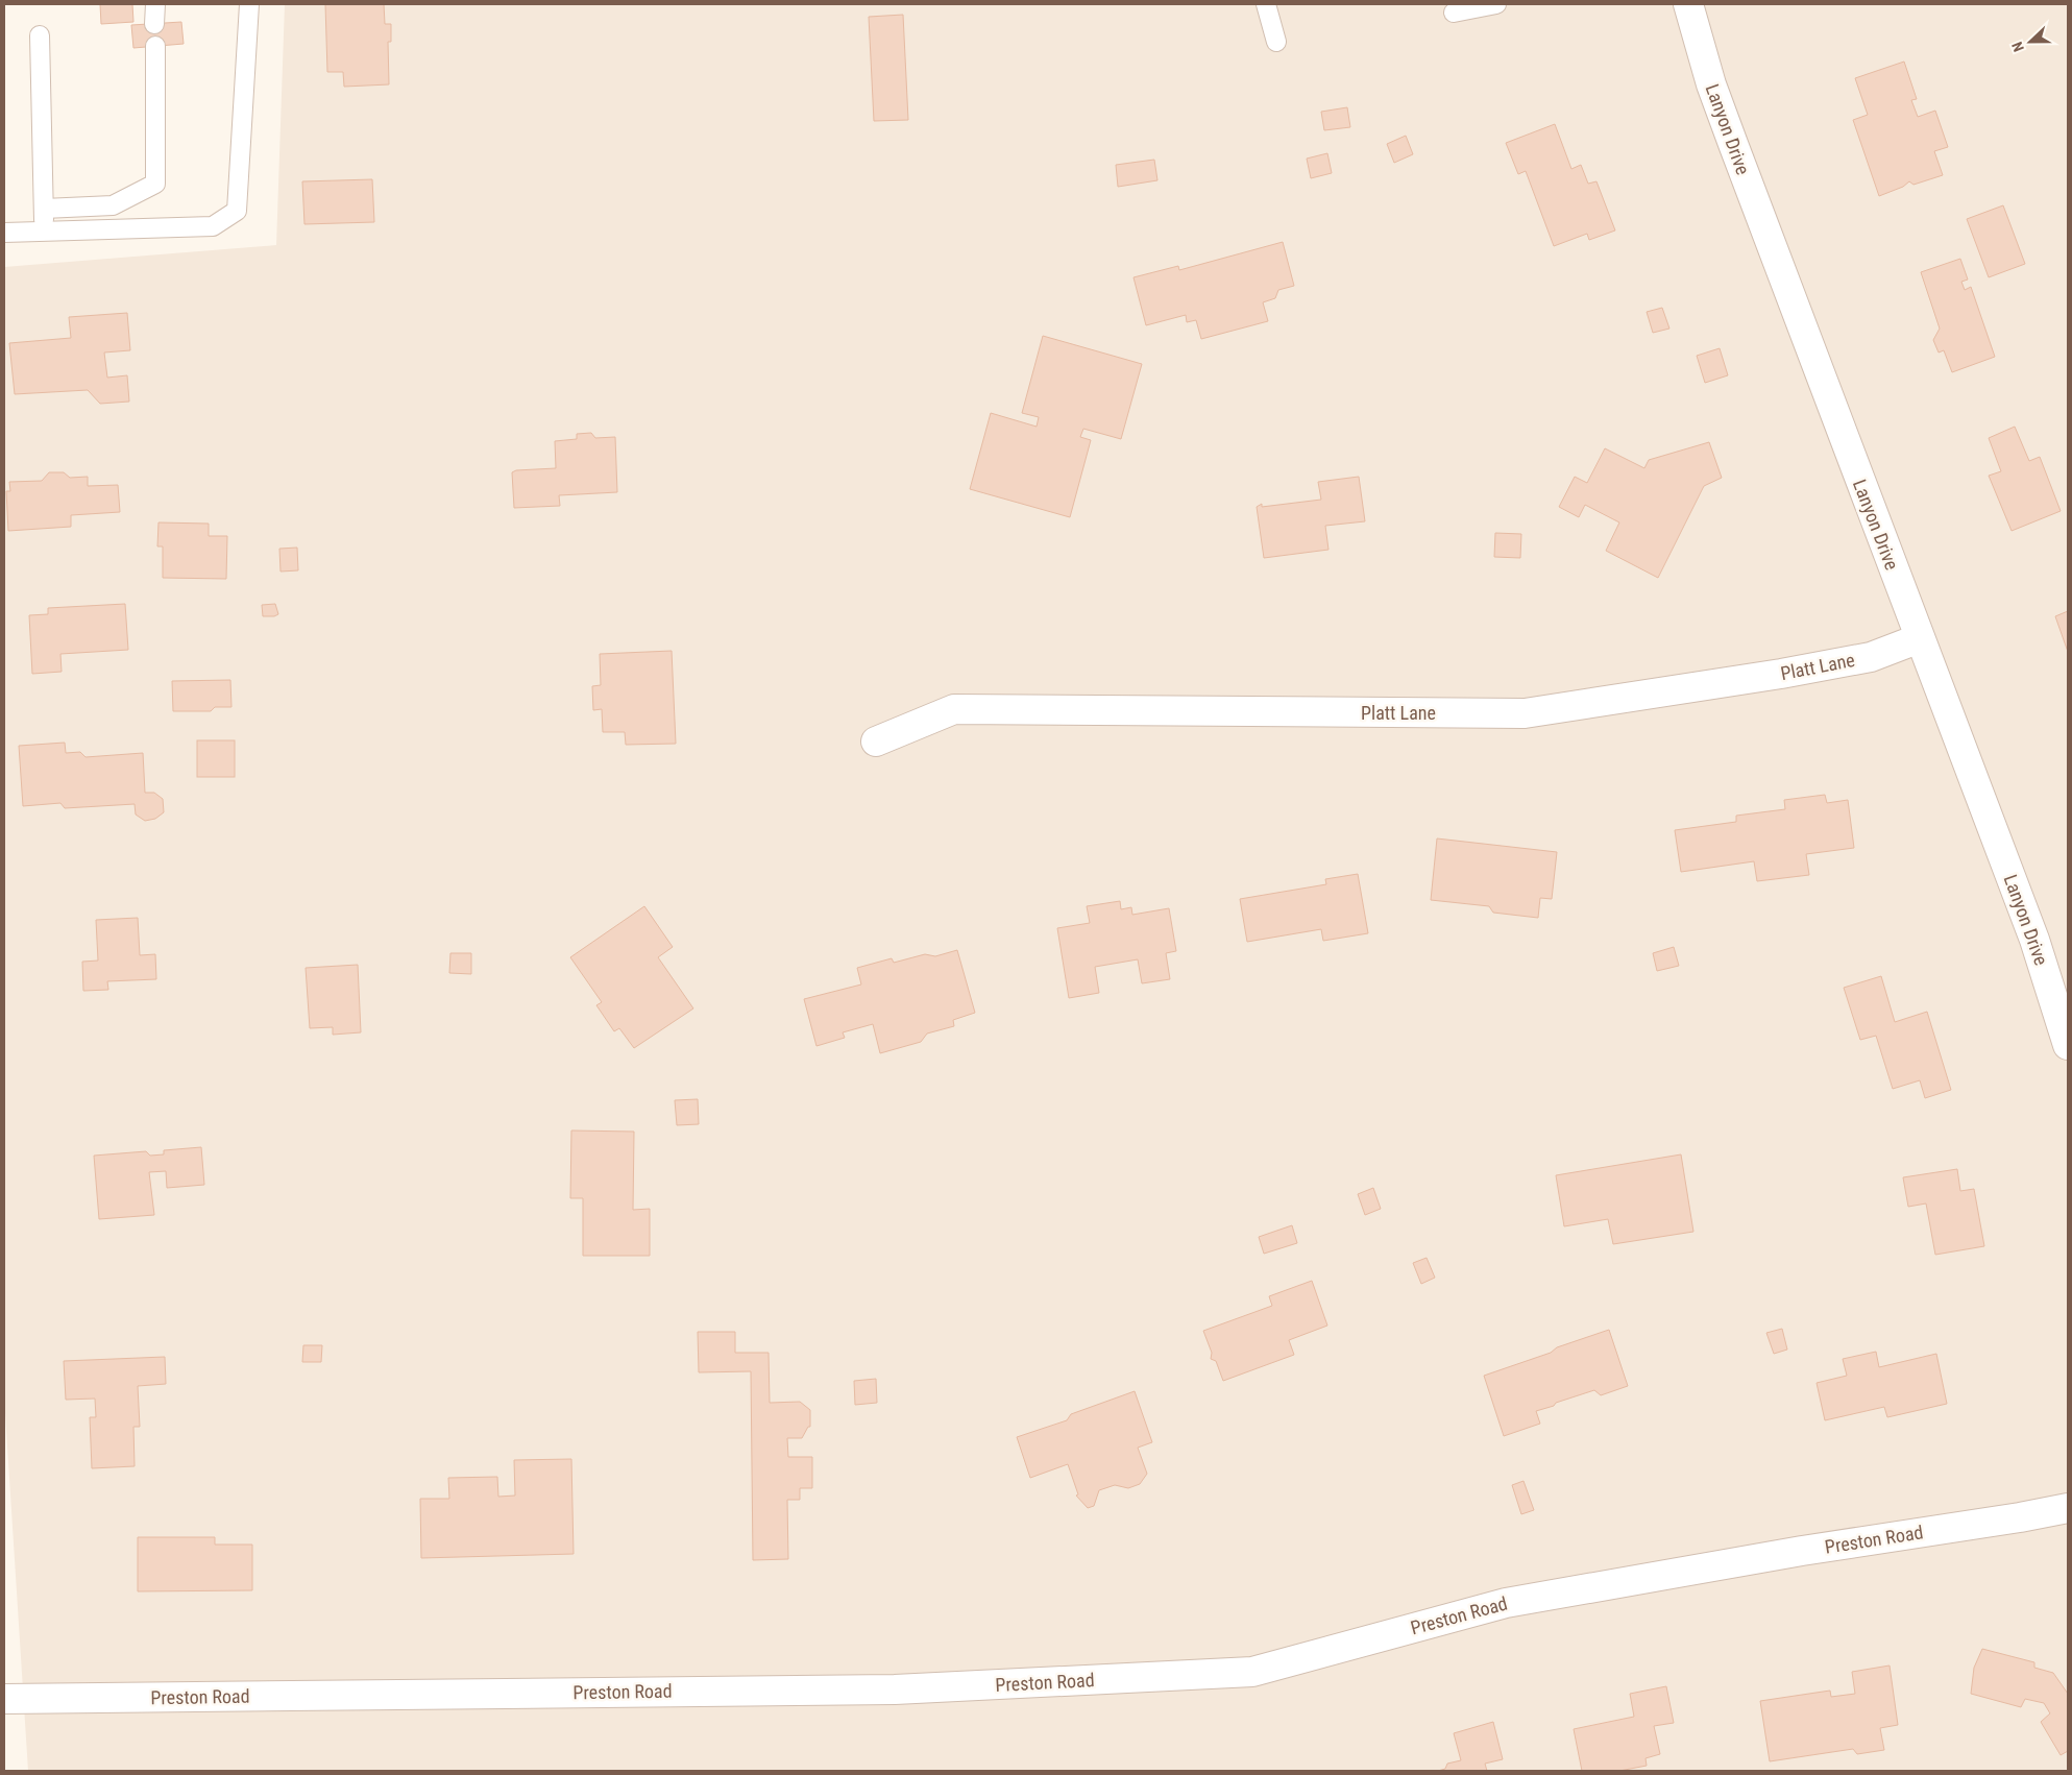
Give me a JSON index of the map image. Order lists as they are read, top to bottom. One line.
{"streets":{"street":["Lanyon Drive","Platt Lane","Preston Road"]},"crossings":[["Lanyon Drive","Platt Lane"]],"north":"left"}
